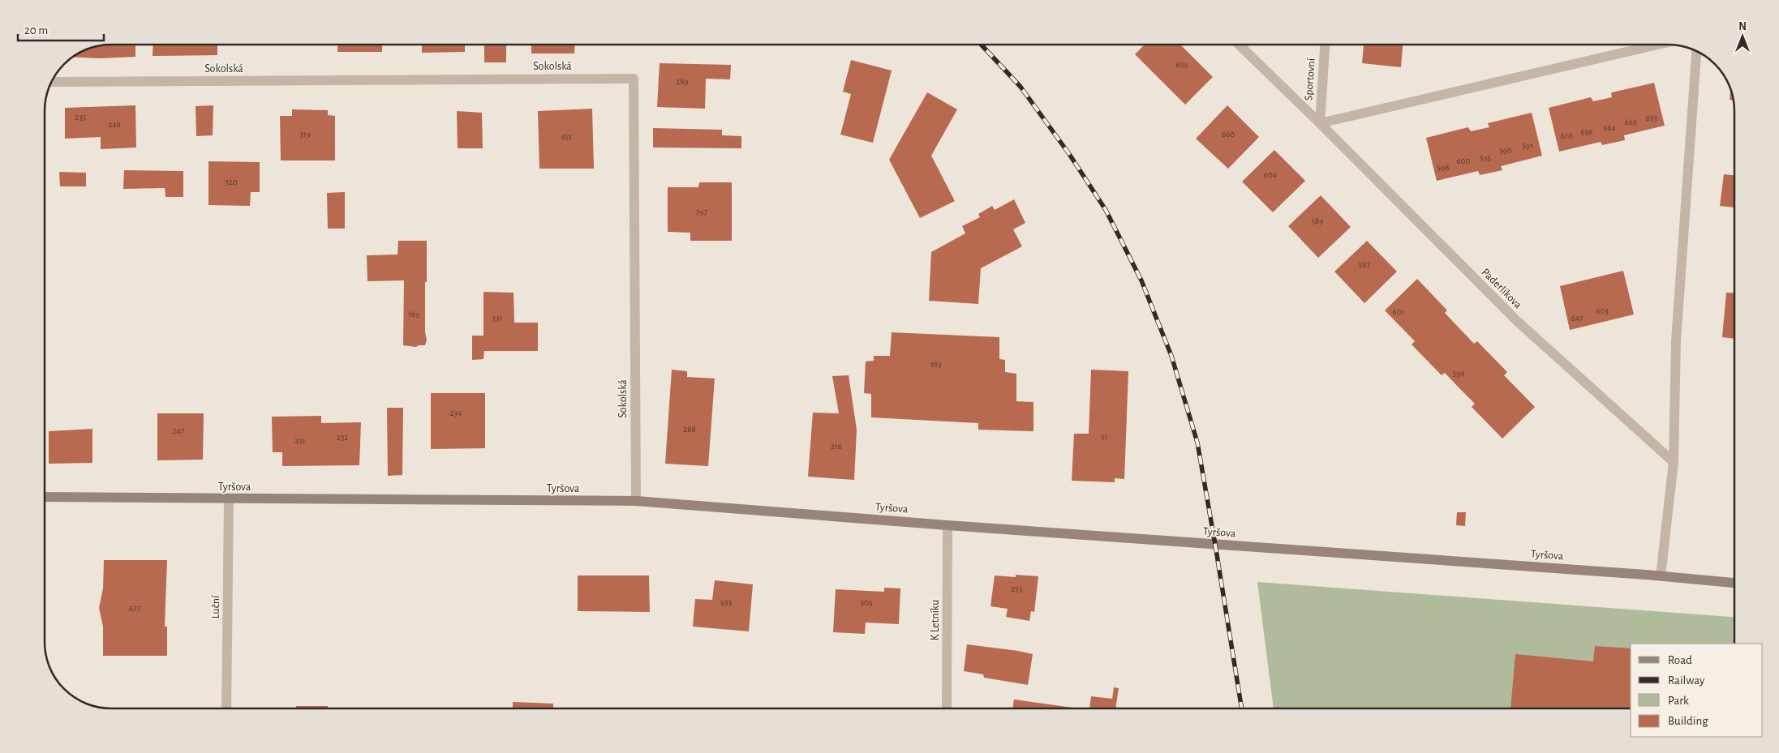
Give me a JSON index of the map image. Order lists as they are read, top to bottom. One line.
{"streets":{"street":["Sokolská","Sportovní","Paderlíkova","Tyršova","Luční","K Letníku"]},"crossings":[["Sokolská","Tyršova"],["Sportovní","Paderlíkova"],["Tyršova","Luční"],["Tyršova","K Letníku"]],"house_numbers":["659","289","235","653","663","248","664","656","319","660","670","451","591","590","595","600","598","604","320","797","589","587","603","601","189","331","647","183","594","234","288","247","51","232","231","216","253","583","505","677"],"legend":["Road","Railway","Park","Building"],"scale_bar":"20 m","north":"top"}
